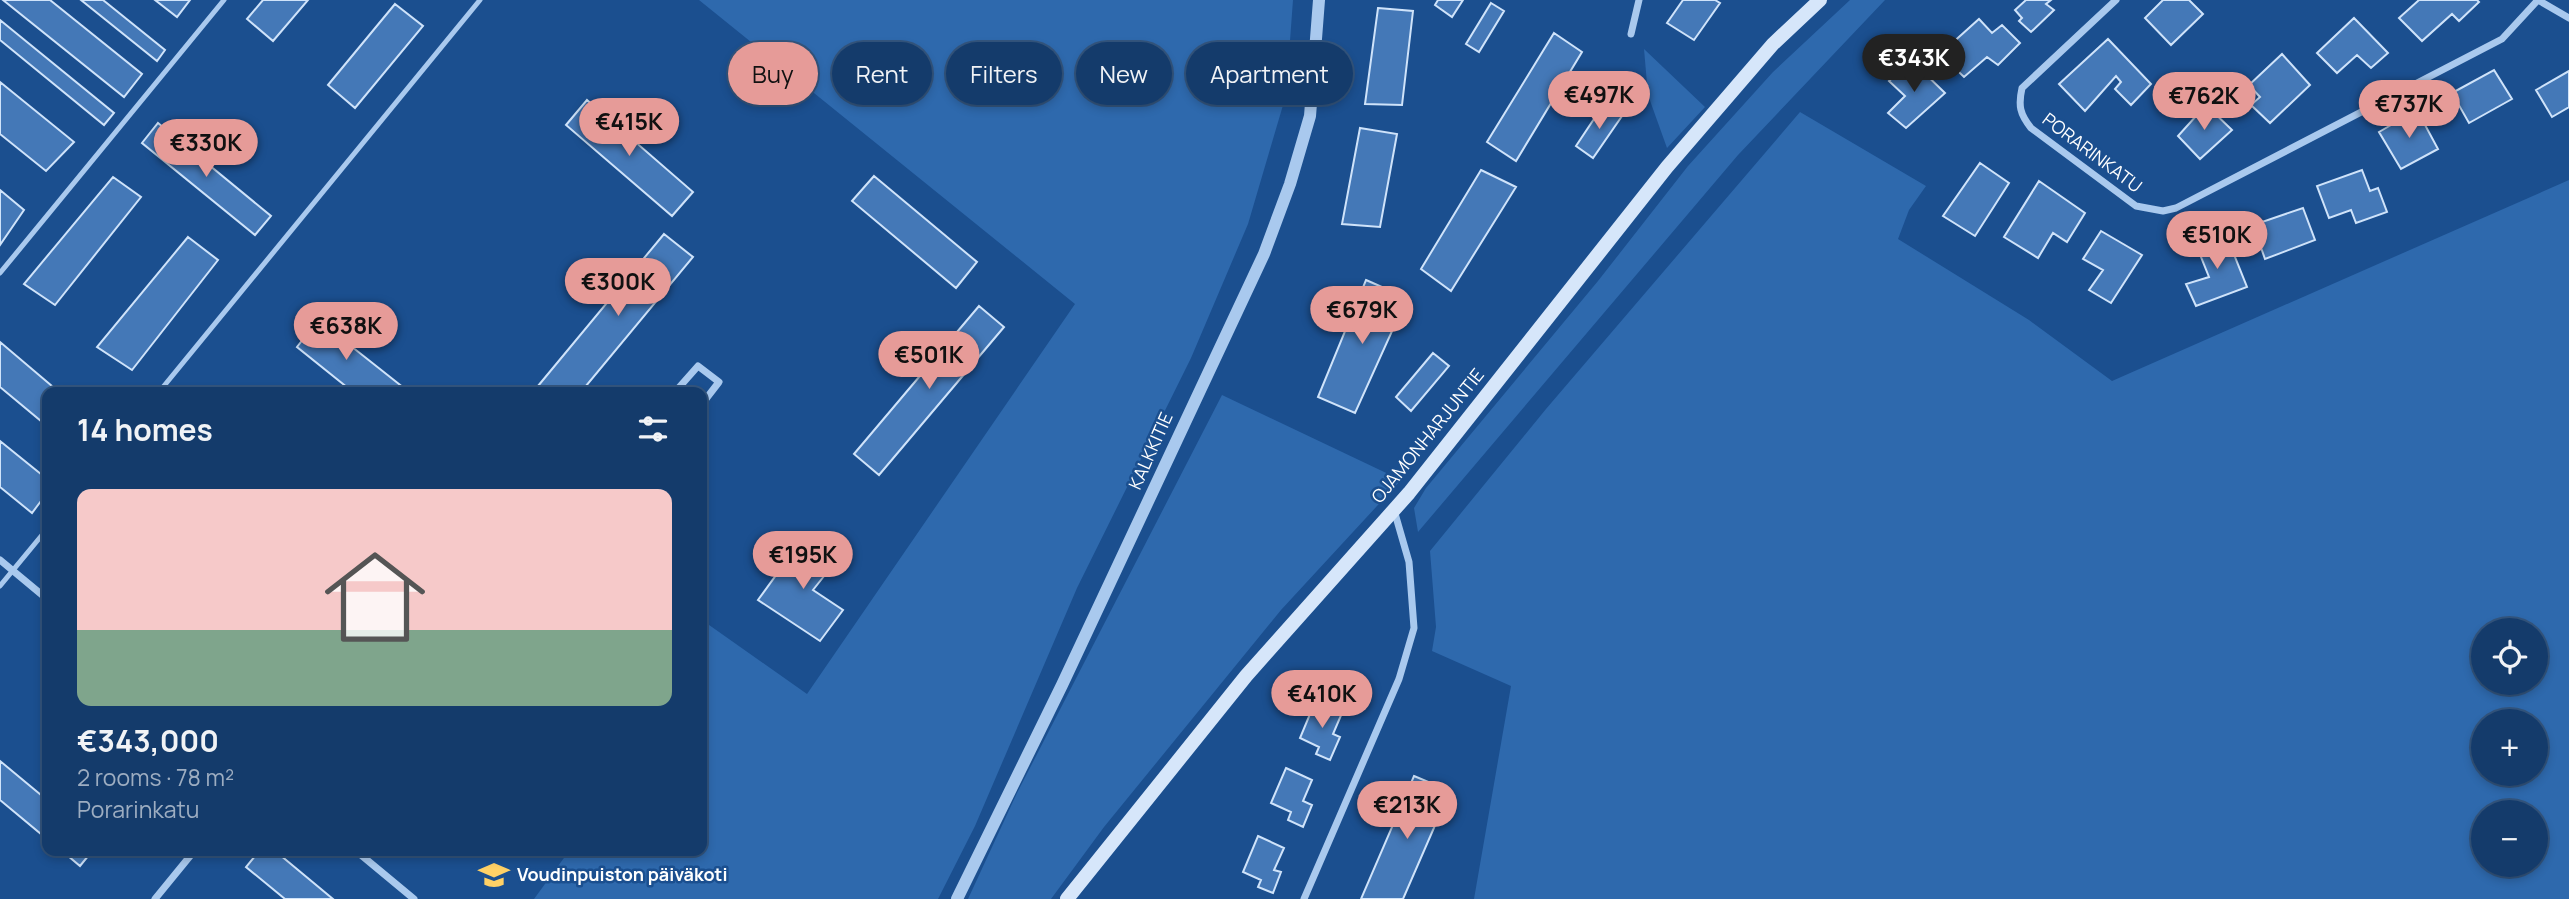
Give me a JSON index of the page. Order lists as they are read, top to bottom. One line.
{"streets":{"main road":["OJAMONHARJUNTIE"],"street":["PORARINKATU","KALKKITIE"]},"places":{"school or university":["Voudinpuiston päiväkoti"]},"page":{"price":["€343K","€497K","€762K","€737K","€415K","€330K","€510K","€300K","€679K","€638K","€501K","€195K","€410K","€213K"],"chip":["Buy","Rent","Filters","New","Apartment"],"heading":"14 homes","list":[{"name":"€343,000","note":"2 rooms · 78 m² · Porarinkatu"}],"map_buttons":["+","−"]}}
